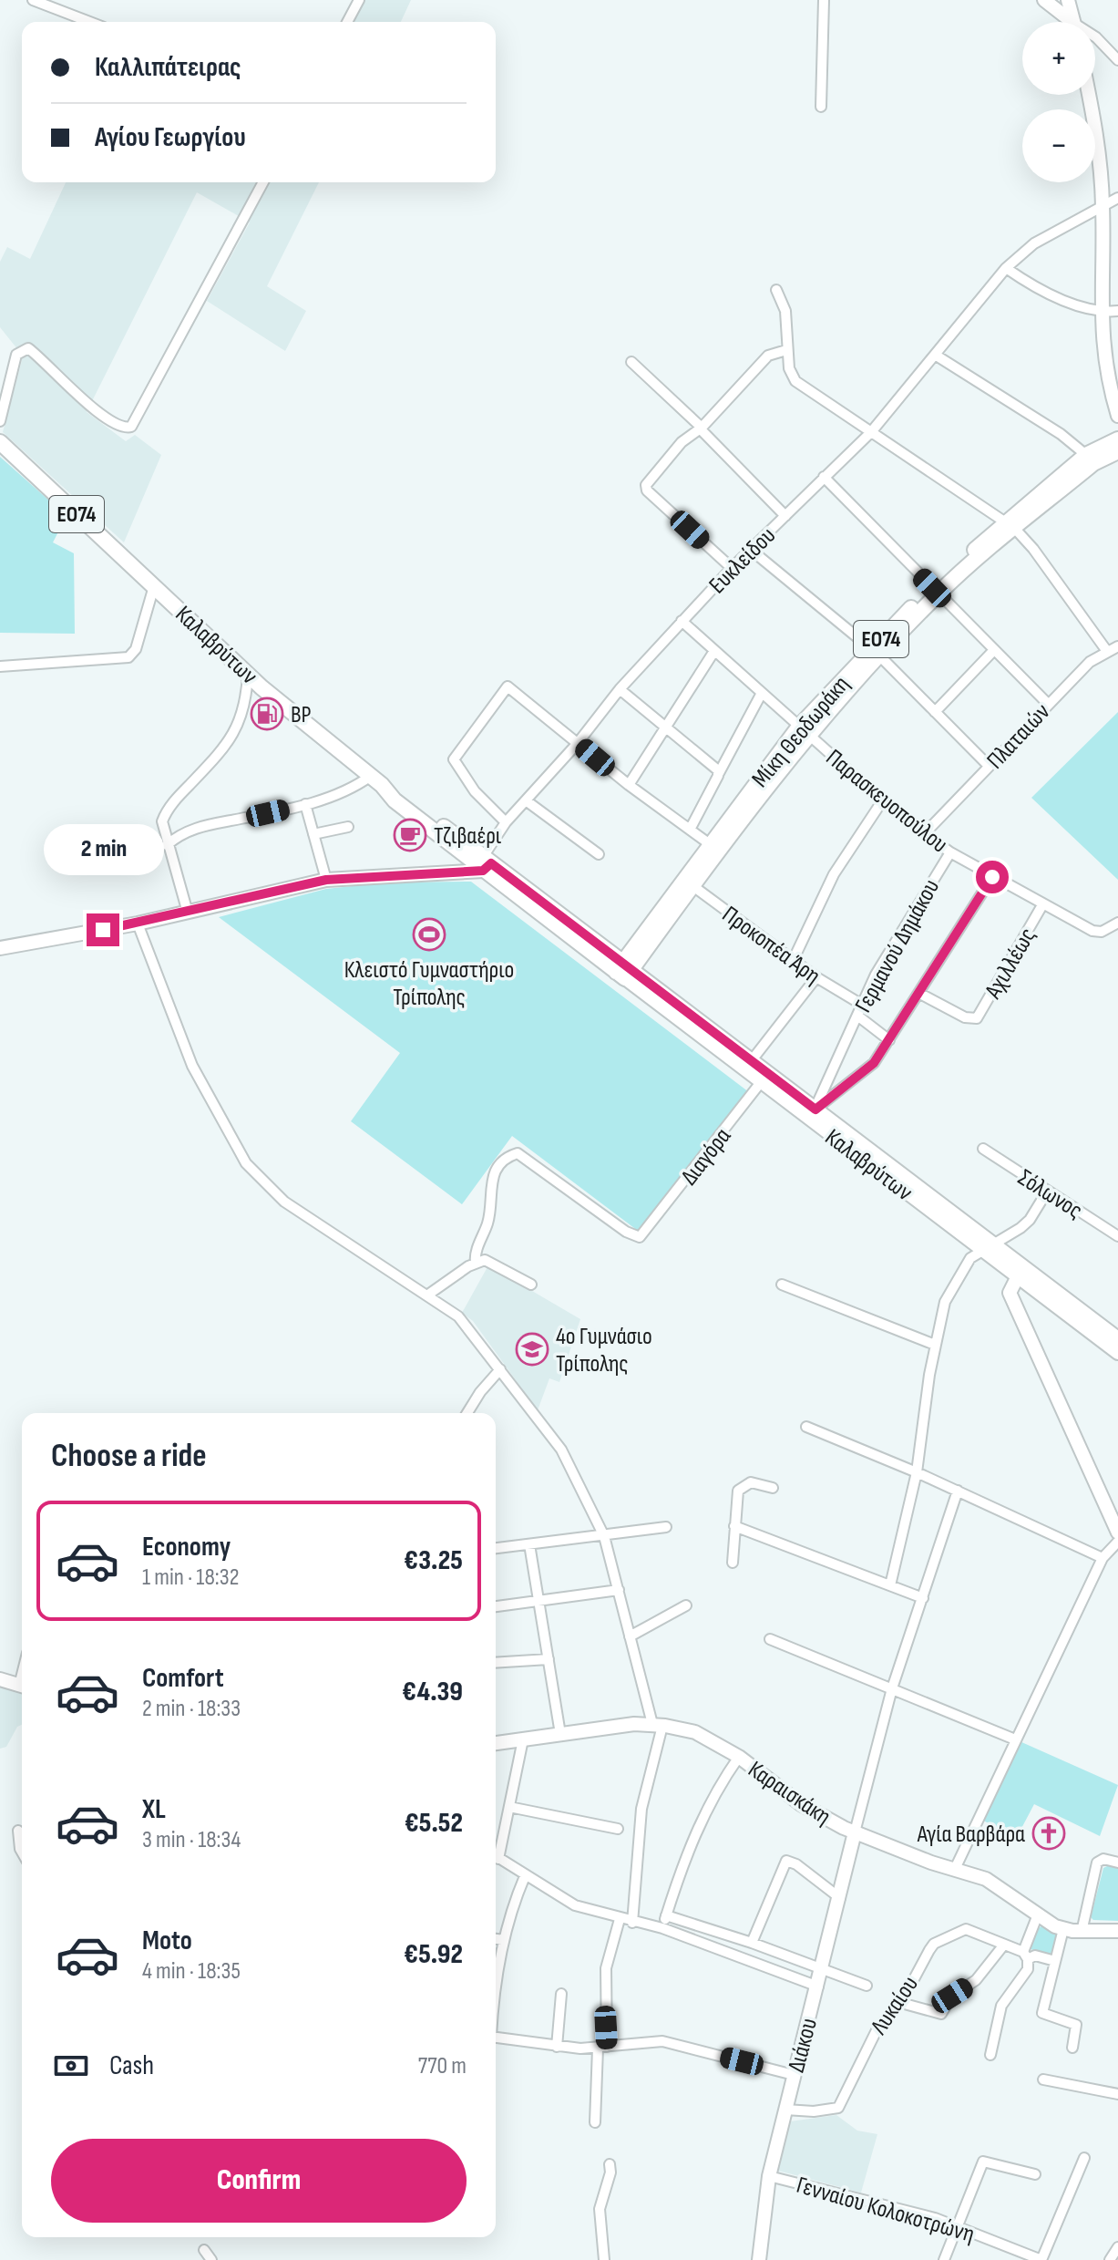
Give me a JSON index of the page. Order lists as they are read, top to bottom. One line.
{"streets":{"main road":["ΕΟ74","Καλαβρύτων","Μίκη Θεοδωράκη"],"street":["Ευκλείδου","Πλαταιών","Παρασκευοπούλου","Προκοπέα Άρη","Γερμανού Δημάκου","Αχιλλέως","Διαγόρα","Σόλωνος","Καραισκάκη","Λυκαίου","Διάκου","Γενναίου Κολοκοτρώνη"]},"crossings":[["ΕΟ74","Καλαβρύτων"],["Ευκλείδου","Καλαβρύτων"],["Ευκλείδου","Παρασκευοπούλου"],["Καλαβρύτων","Μίκη Θεοδωράκη"],["Καλαβρύτων","Γερμανού Δημάκου"],["Καλαβρύτων","Διαγόρα"],["Μίκη Θεοδωράκη","Παρασκευοπούλου"],["Μίκη Θεοδωράκη","Προκοπέα Άρη"],["Πλαταιών","Παρασκευοπούλου"],["Παρασκευοπούλου","Γερμανού Δημάκου"],["Παρασκευοπούλου","Αχιλλέως"],["Προκοπέα Άρη","Γερμανού Δημάκου"],["Καραισκάκη","Διάκου"],["Λυκαίου","Διάκου"],["Διάκου","Γενναίου Κολοκοτρώνη"]],"places":{"fuel station":["BP"],"cafe":["Τζιβαέρι"],"sports":["Κλειστό Γυμναστήριο Τρίπολης"],"school or university":["4ο Γυμνάσιο Τρίπολης"],"church":["Αγία Βαρβάρα"]},"page":{"map_buttons":["+","−"],"banner":["Καλλιπάτειρας","Αγίου Γεωργίου"],"bubble":"2 min","heading":"Choose a ride","list":[{"name":"Economy","note":"1 min · 18:32","value":"€3.25"},{"name":"Comfort","note":"2 min · 18:33","value":"€4.39"},{"name":"XL","note":"3 min · 18:34","value":"€5.52"},{"name":"Moto","note":"4 min · 18:35","value":"€5.92"}],"pay":["Cash","770 m"],"buttons":"Confirm"}}
